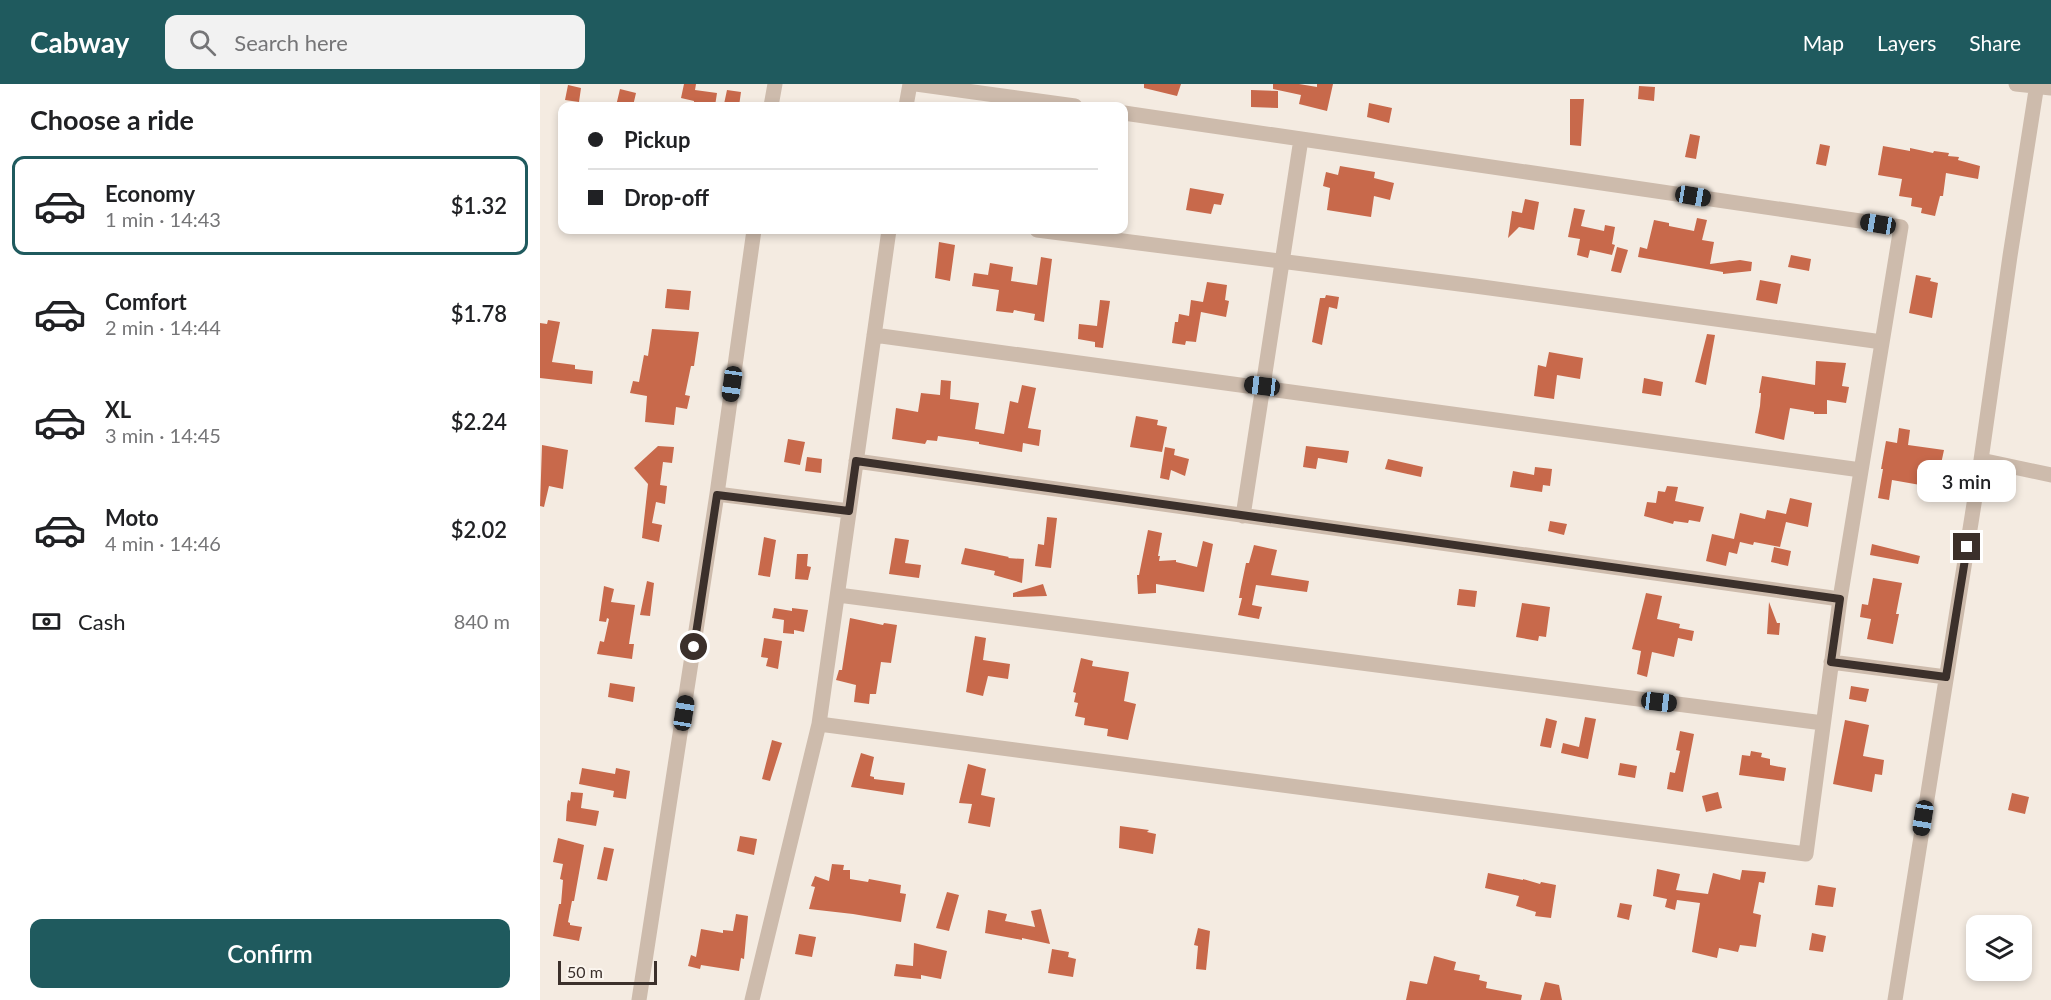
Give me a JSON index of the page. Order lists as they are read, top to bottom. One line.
{"scale_bar":"50 m","page":{"header":"Cabway","search":"Search here","nav":["Map","Layers","Share"],"heading":"Choose a ride","banner":["Pickup","Drop-off"],"list":[{"name":"Economy","note":"1 min · 14:43","value":"$1.32"},{"name":"Comfort","note":"2 min · 14:44","value":"$1.78"},{"name":"XL","note":"3 min · 14:45","value":"$2.24"},{"name":"Moto","note":"4 min · 14:46","value":"$2.02"}],"bubble":"3 min","pay":["Cash","840 m"],"buttons":"Confirm","scale":"50 m"}}
